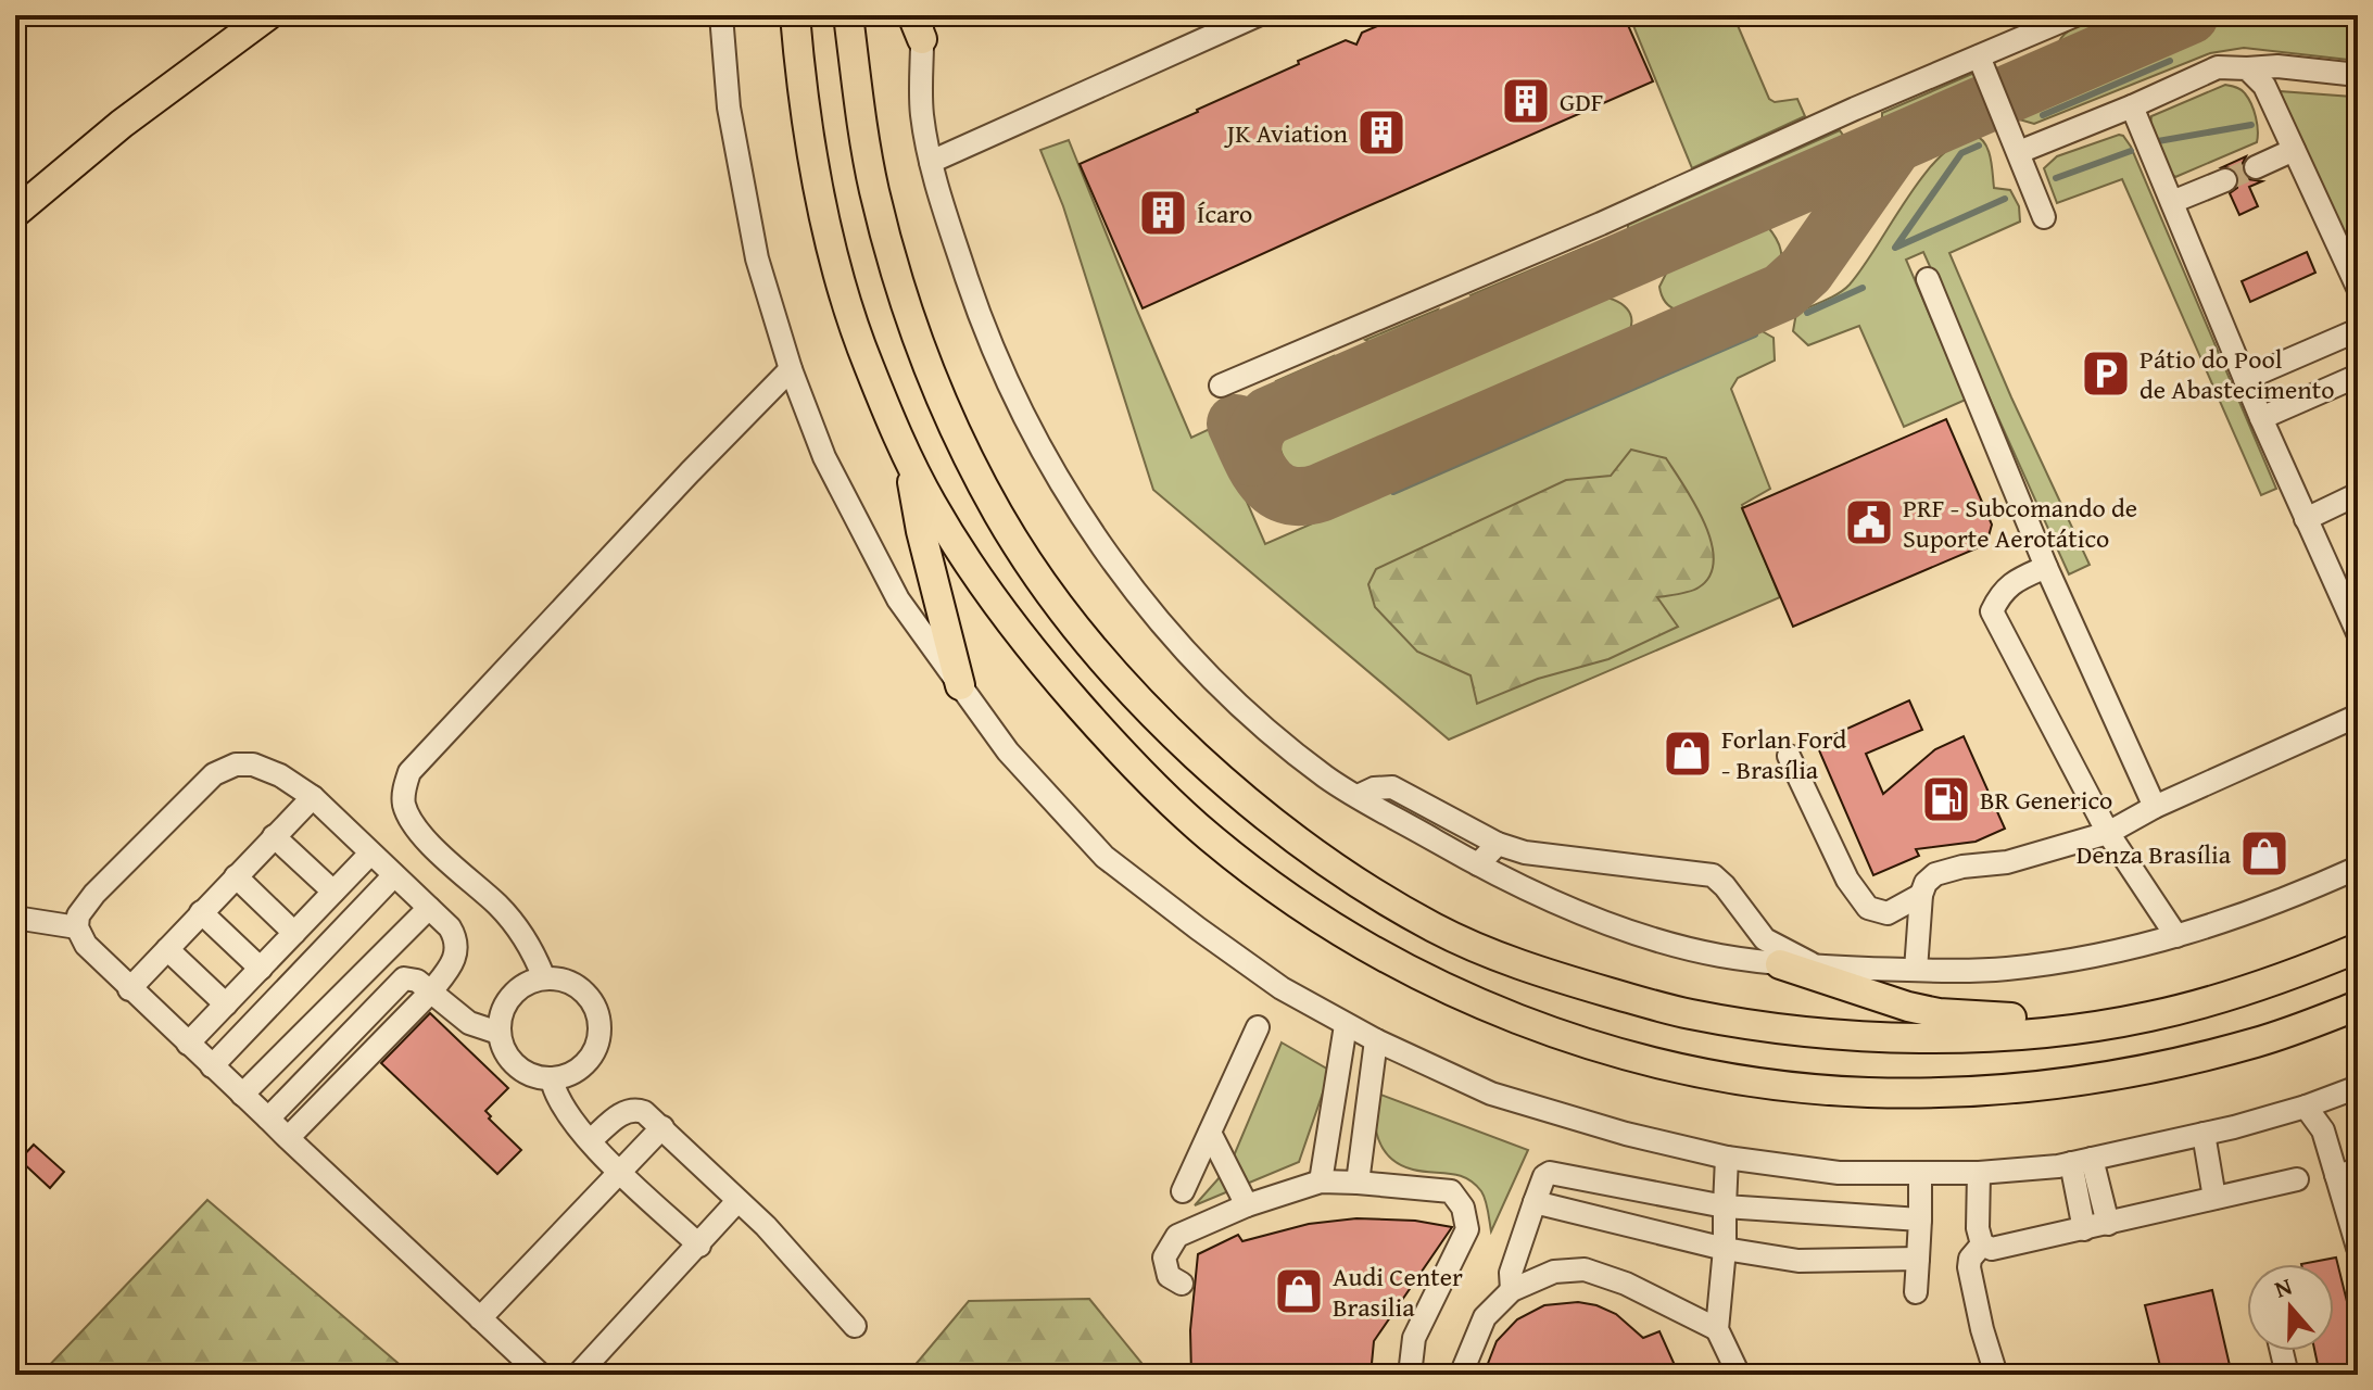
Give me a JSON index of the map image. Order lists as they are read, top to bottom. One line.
{"places":{"building":["GDF","JK Aviation","Ícaro"],"parking":["Pátio do Pool de Abastecimento"],"public building":["PRF - Subcomando de Suporte Aerotático"],"shop":["Forlan Ford - Brasília","Denza Brasília","Audi Center Brasilia"],"fuel station":["BR Generico"]},"north":"top"}
